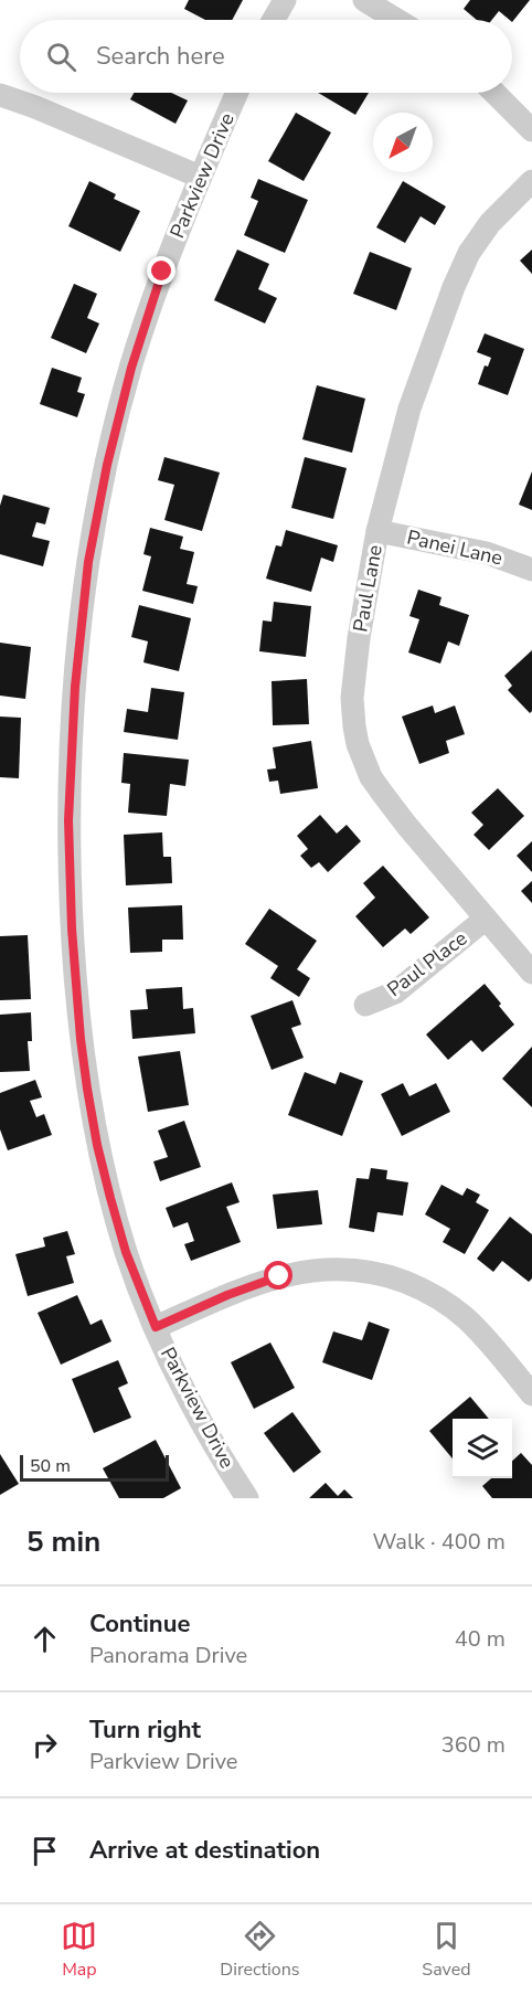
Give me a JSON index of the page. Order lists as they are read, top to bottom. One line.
{"streets":{"street":["Parkview Drive","Panei Lane","Paul Lane","Paul Place"]},"crossings":[["Panei Lane","Paul Lane"],["Paul Lane","Paul Place"]],"scale_bar":"50 m","north":"bottom left","page":{"search":"Search here","scale":"50 m","heading":["5 min","Walk · 400 m"],"list":[["Continue","Panorama Drive","40 m"],["Turn right","Parkview Drive","360 m"],"Arrive at destination"],"nav":["Map","Directions","Saved"]}}
